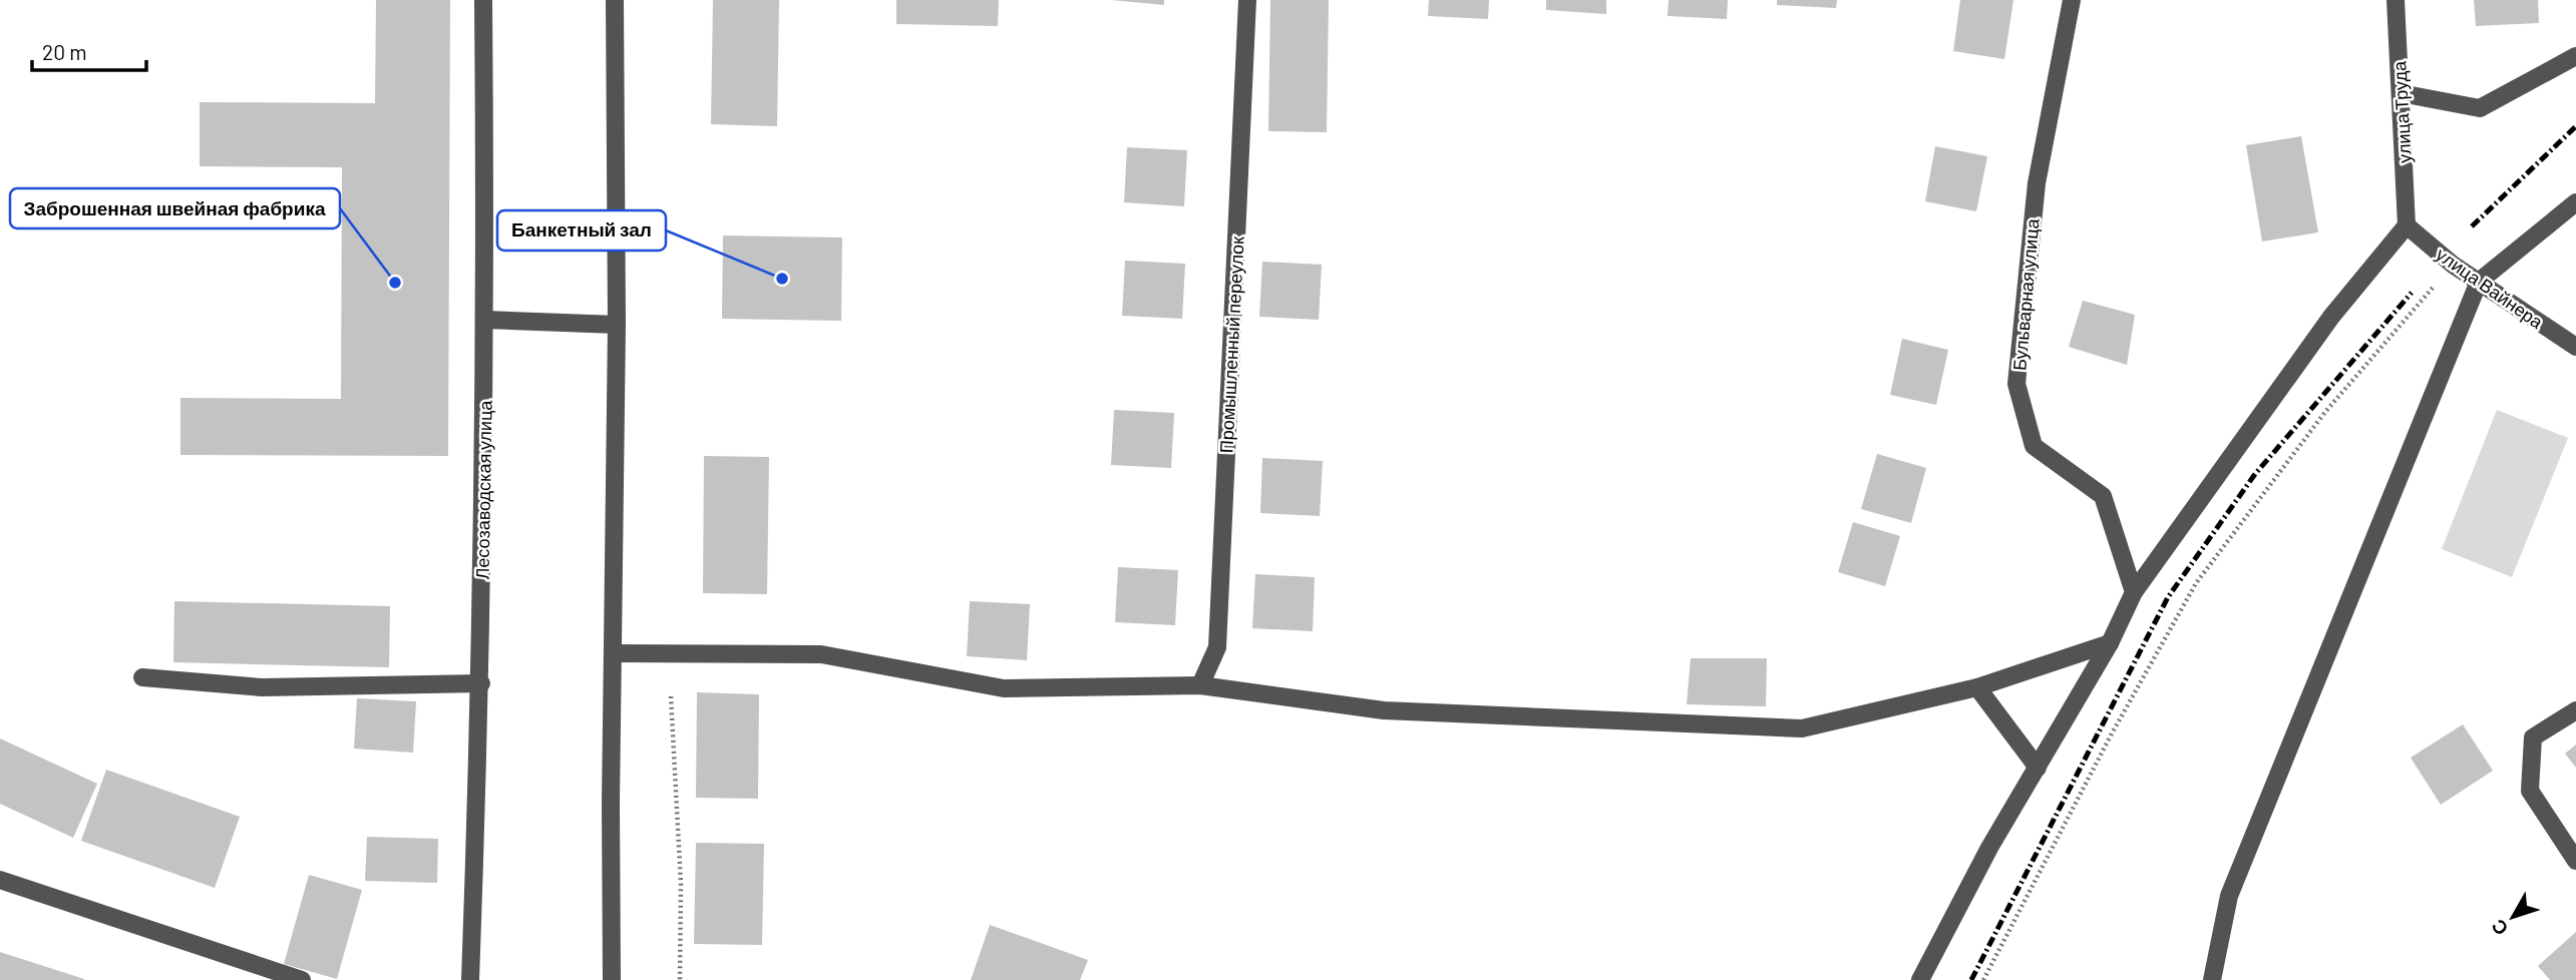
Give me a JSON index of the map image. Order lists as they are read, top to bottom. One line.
{"streets":{"street":["улица Труда","улица Вайнера","Бульварная улица","Промышленный переулок","Лесозаводская улица"]},"crossings":[["улица Труда","улица Вайнера"]],"places":["Банкетный зал","Заброшенная швейная фабрика"],"scale_bar":"20 m","north":"bottom left"}
